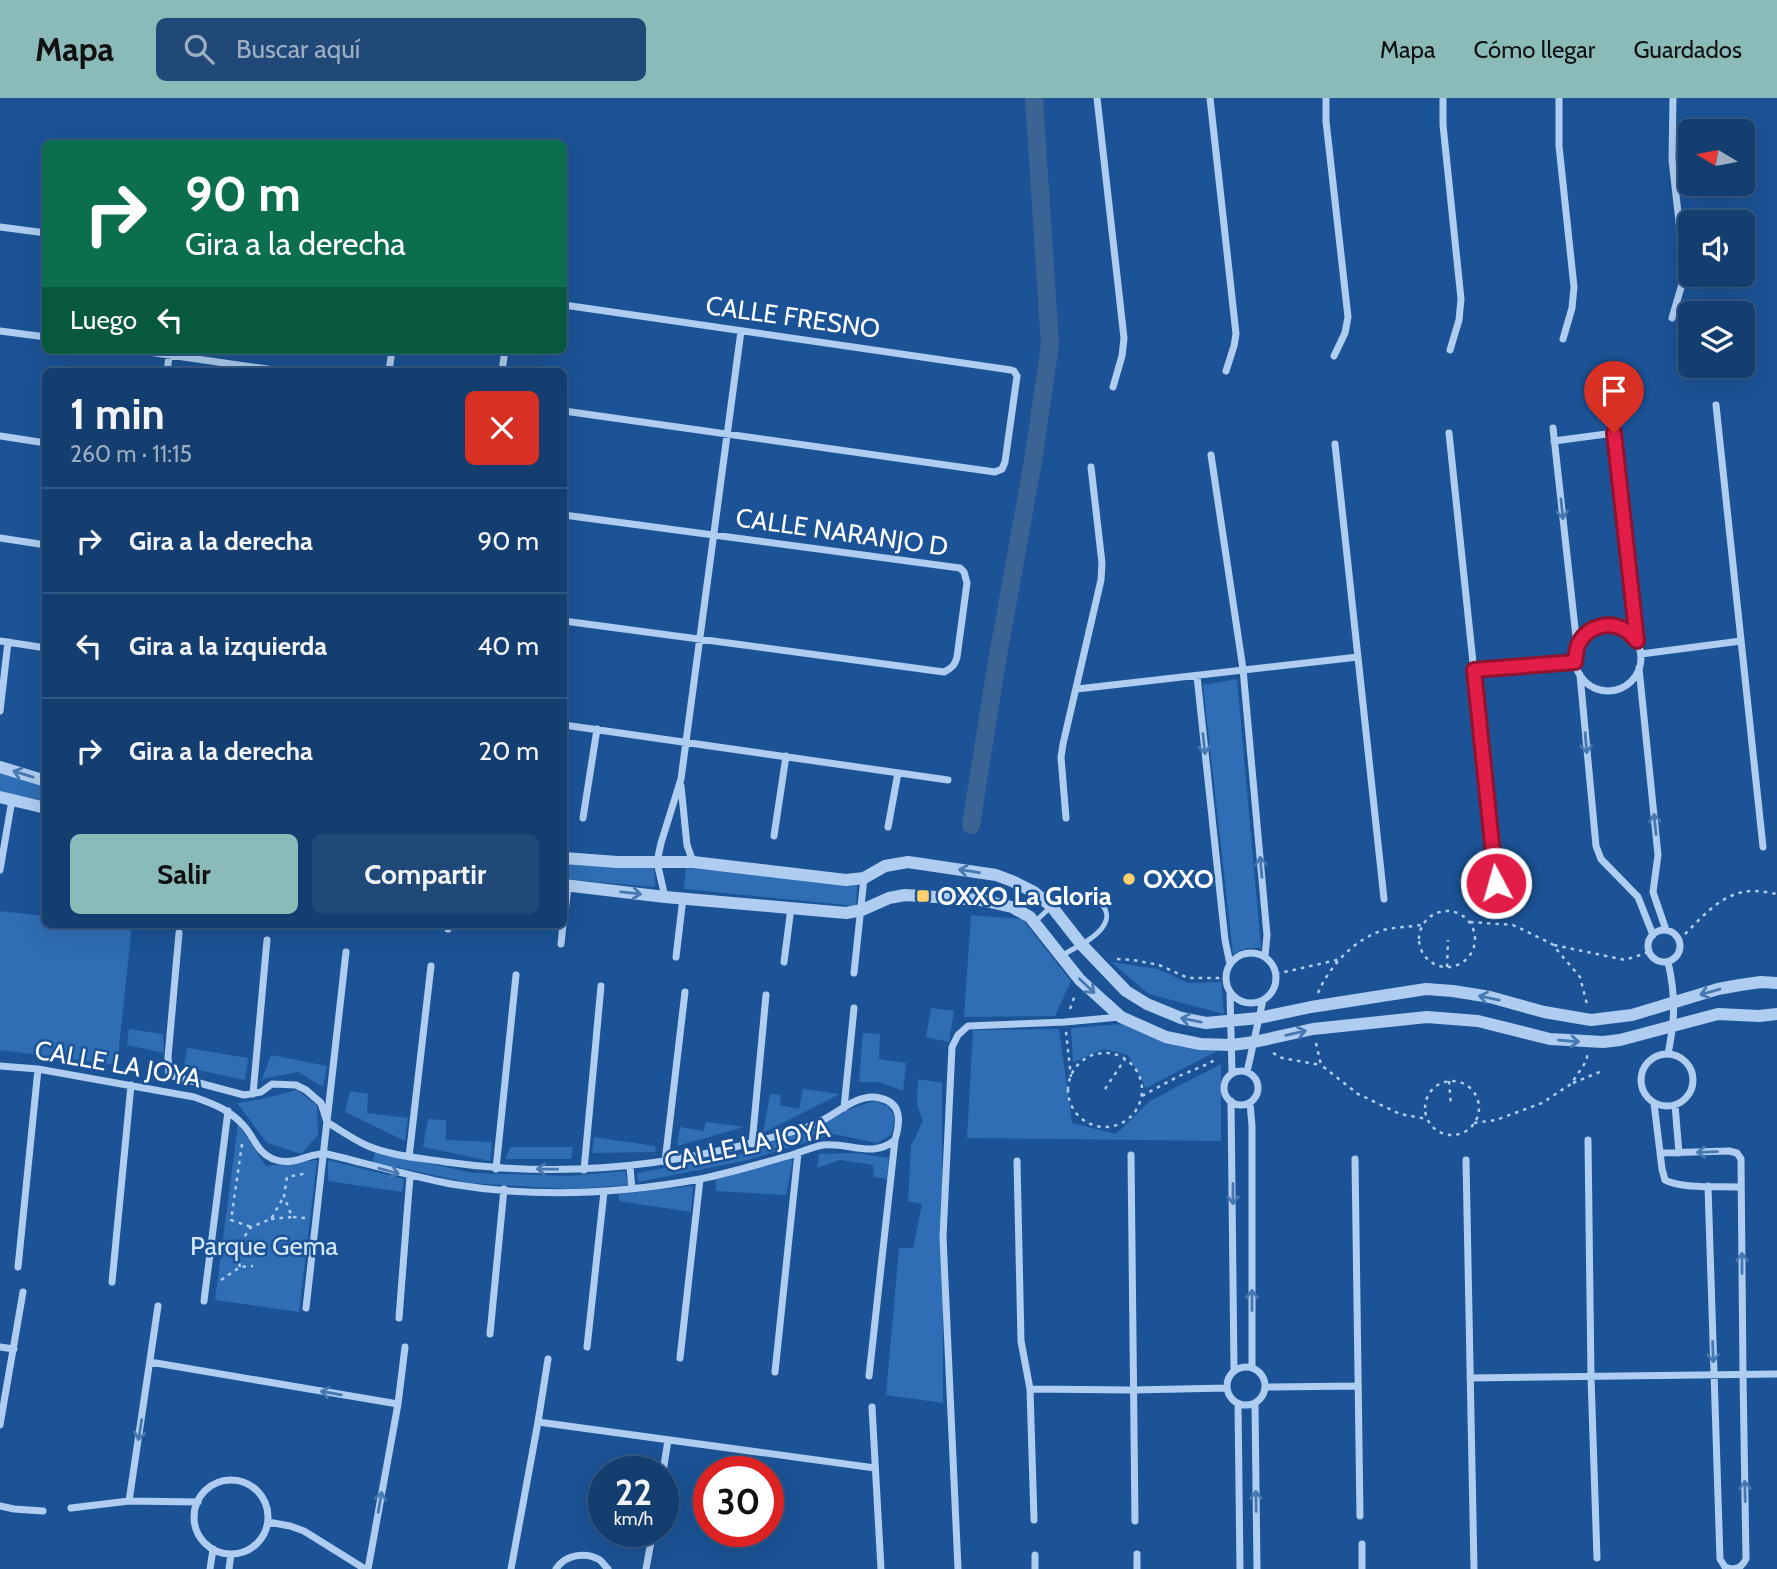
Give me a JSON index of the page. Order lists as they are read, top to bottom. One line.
{"streets":{"street":["CALLE FRESNO","CALLE NARANJO D","CALLE LA JOYA"]},"parks":["Parque Gema"],"places":{"other":["OXXO"],"transit":["OXXO La Gloria"]},"north":"left","page":{"header":"Mapa","search":"Buscar aquí","nav":["Mapa","Cómo llegar","Guardados"],"turn":["90 m","Gira a la derecha"],"then":"Luego","heading":["1 min","260 m · 11:15"],"list":[{"name":"Gira a la derecha","value":"90 m"},{"name":"Gira a la izquierda","value":"40 m"},{"name":"Gira a la derecha","value":"20 m"}],"buttons":["Salir","Compartir"],"speed":"22 km/h","limit":"30"}}
